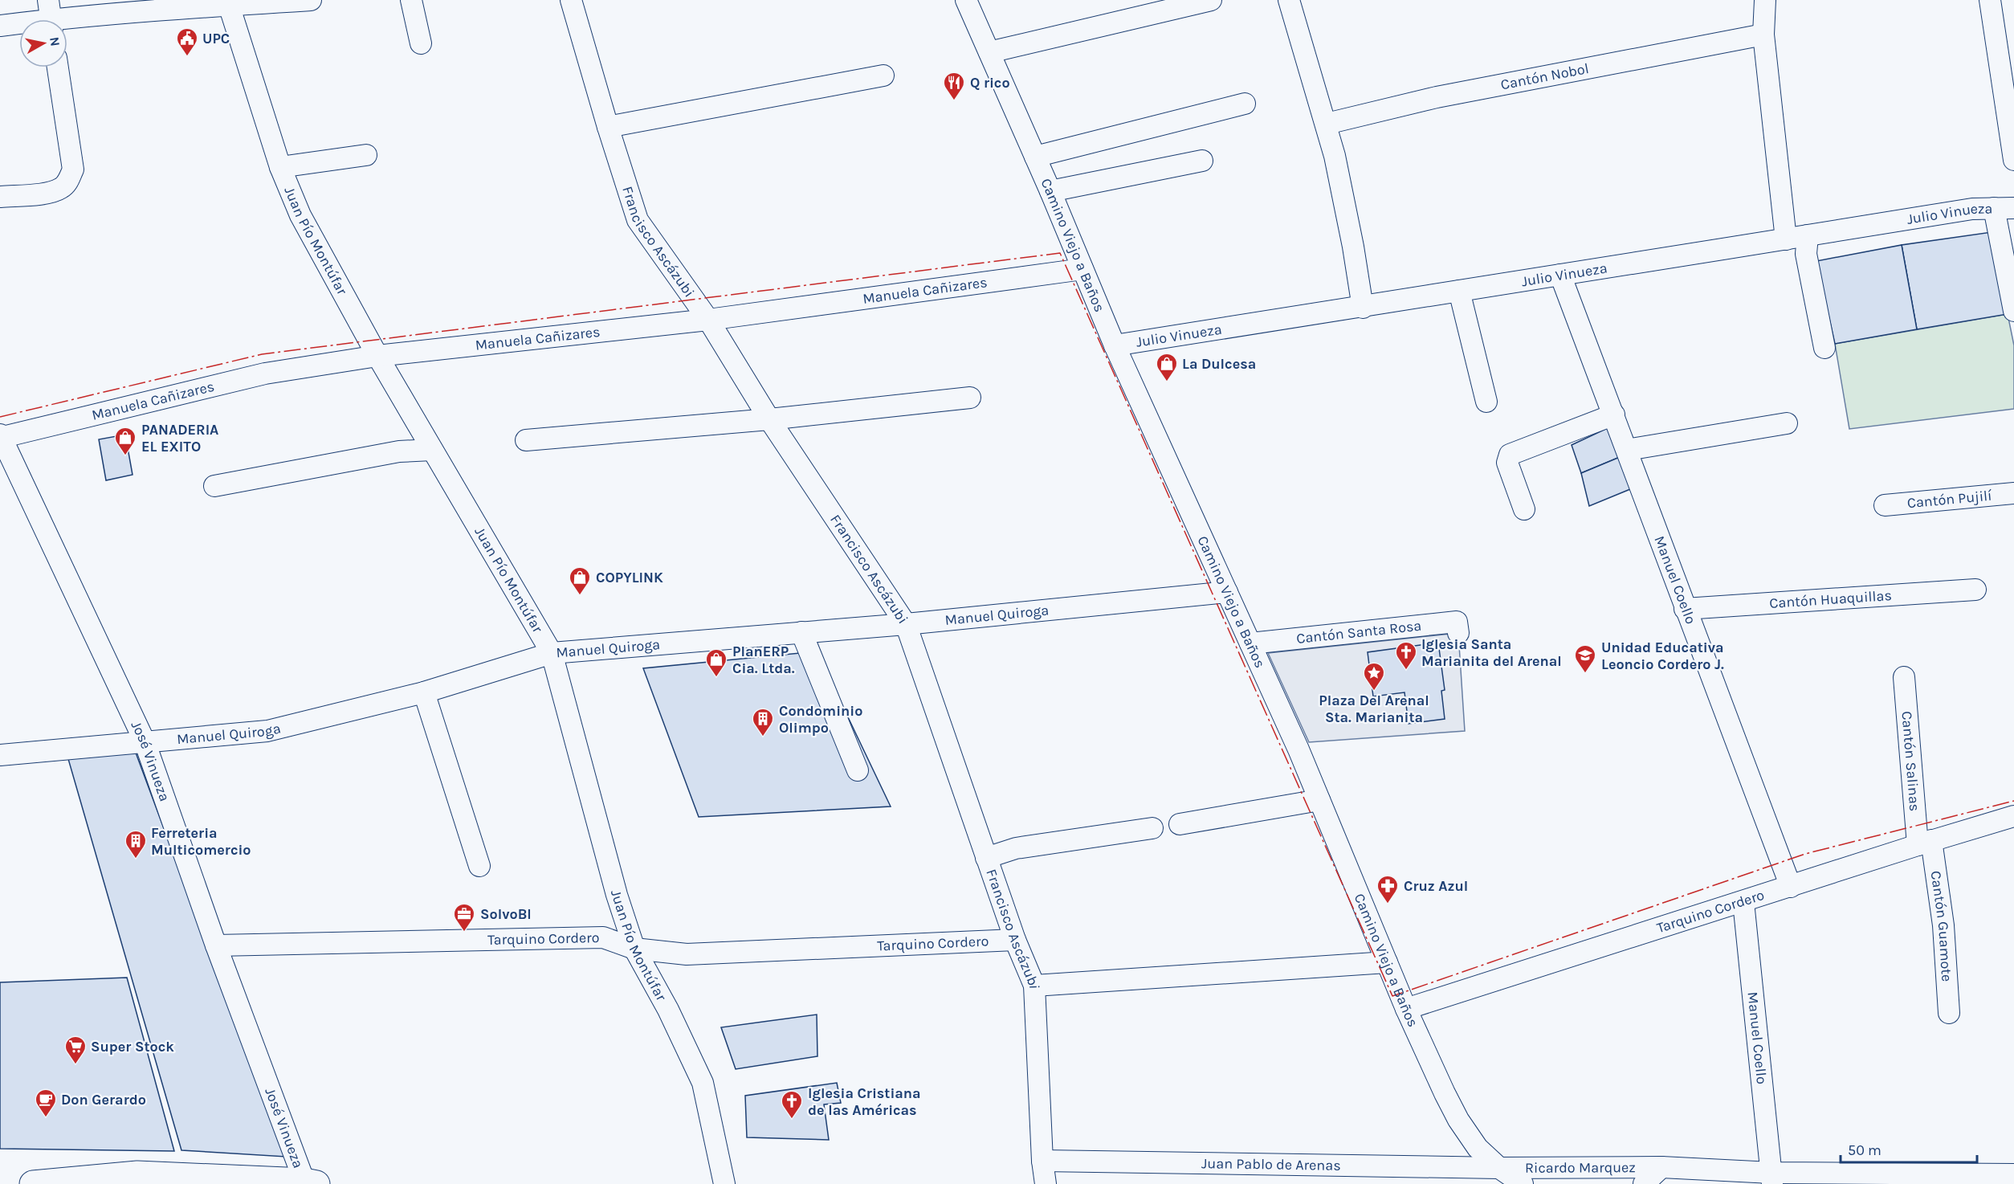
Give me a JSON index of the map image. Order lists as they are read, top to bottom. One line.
{"streets":{"street":["Cantón Nobol","Julio Vinueza","Juan Pío Montúfar","Francisco Ascázubi","Camino Viejo a Baños","Manuela Cañizares","Cantón Pujilí","Manuel Coello","Cantón Huaquillas","Manuel Quiroga","Cantón Santa Rosa","Cantón Salinas","José Vinueza","Tarquino Cordero","Cantón Guamote","Juan Pablo de Arenas","Ricardo Marquez"]},"crossings":[["Julio Vinueza","Camino Viejo a Baños"],["Julio Vinueza","Manuel Coello"],["Juan Pío Montúfar","Manuela Cañizares"],["Juan Pío Montúfar","Manuel Quiroga"],["Juan Pío Montúfar","Tarquino Cordero"],["Francisco Ascázubi","Manuela Cañizares"],["Francisco Ascázubi","Manuel Quiroga"],["Francisco Ascázubi","Tarquino Cordero"],["Francisco Ascázubi","Juan Pablo de Arenas"],["Camino Viejo a Baños","Manuela Cañizares"],["Camino Viejo a Baños","Manuel Quiroga"],["Camino Viejo a Baños","Cantón Santa Rosa"],["Camino Viejo a Baños","Tarquino Cordero"],["Camino Viejo a Baños","Juan Pablo de Arenas"],["Camino Viejo a Baños","Ricardo Marquez"],["Manuela Cañizares","José Vinueza"],["Manuel Coello","Cantón Huaquillas"],["Manuel Coello","Tarquino Cordero"],["Manuel Coello","Ricardo Marquez"],["Manuel Quiroga","José Vinueza"],["Cantón Salinas","Tarquino Cordero"],["Cantón Salinas","Cantón Guamote"],["José Vinueza","Tarquino Cordero"],["Tarquino Cordero","Cantón Guamote"],["Juan Pablo de Arenas","Ricardo Marquez"]],"places":{"public building":["UPC"],"restaurant":["Q rico"],"shop":["La Dulcesa","PANADERIA EL EXITO","COPYLINK","PlanERP Cia. Ltda."],"church":["Iglesia Santa Marianita del Arenal","Iglesia Cristiana de las Américas"],"school or university":["Unidad Educativa Leoncio Cordero J."],"place":["Plaza Del Arenal Sta. Marianita"],"building":["Condominio Olimpo","Ferreteria Multicomercio"],"pharmacy":["Cruz Azul"],"office":["SolvoBI"],"supermarket":["Super Stock"],"cafe":["Don Gerardo"]},"scale_bar":"50 m","north":"right"}
